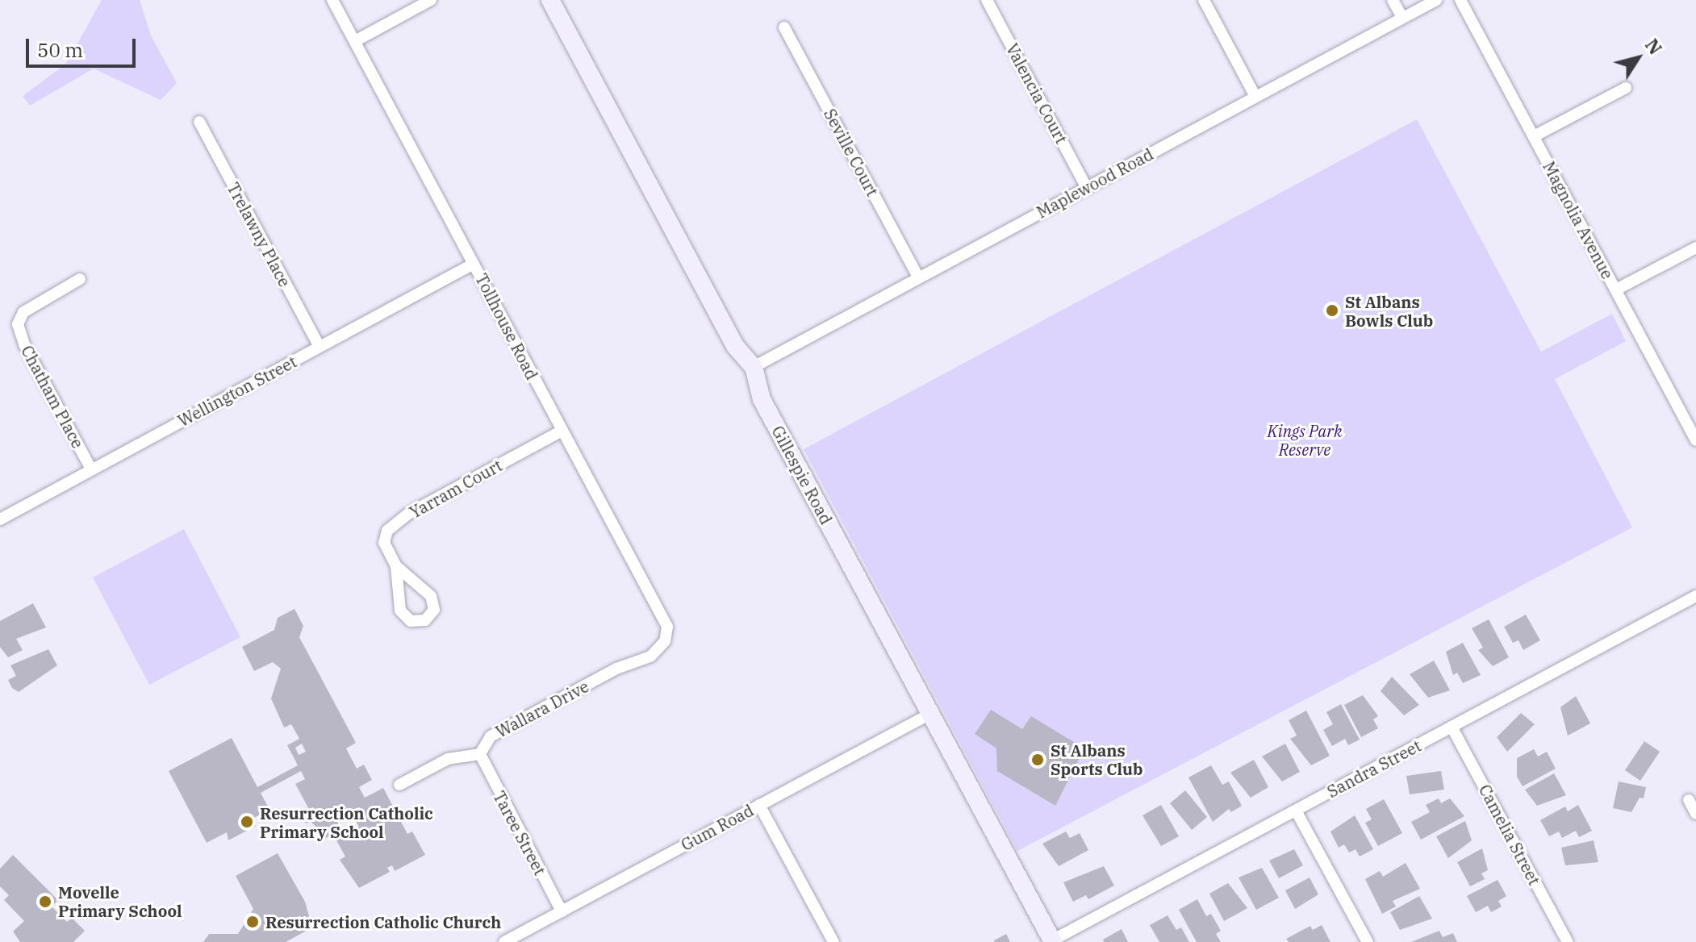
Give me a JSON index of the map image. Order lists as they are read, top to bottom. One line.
{"streets":{"street":["Valencia Court","Seville Court","Maplewood Road","Magnolia Avenue","Trelawny Place","Tollhouse Road","Wellington Street","Chatham Place","Gillespie Road","Yarram Court","Wallara Drive","Sandra Street","Gum Road","Taree Street","Camelia Street"]},"crossings":[["Valencia Court","Maplewood Road"],["Seville Court","Maplewood Road"],["Maplewood Road","Gillespie Road"],["Trelawny Place","Wellington Street"],["Tollhouse Road","Wellington Street"],["Tollhouse Road","Yarram Court"],["Tollhouse Road","Wallara Drive"],["Wellington Street","Chatham Place"],["Gillespie Road","Sandra Street"],["Gillespie Road","Gum Road"],["Wallara Drive","Taree Street"],["Sandra Street","Camelia Street"],["Gum Road","Taree Street"]],"parks":["Kings Park Reserve"],"places":["St Albans Bowls Club","St Albans Sports Club","Resurrection Catholic Primary School","Movelle Primary School","Resurrection Catholic Church"],"scale_bar":"50 m","north":"top right"}
